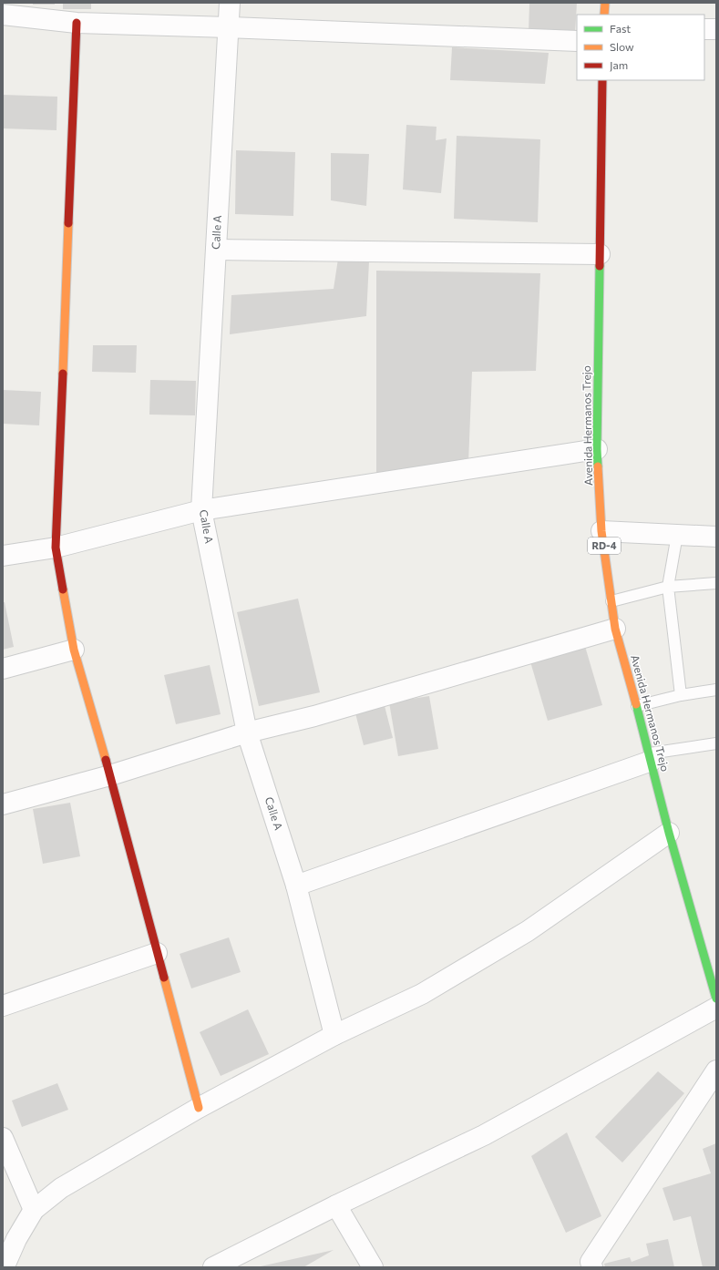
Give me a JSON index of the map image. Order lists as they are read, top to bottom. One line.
{"streets":{"street":["Calle A","Avenida Hermanos Trejo","RD-4"]},"legend":["Fast","Slow","Jam"]}
